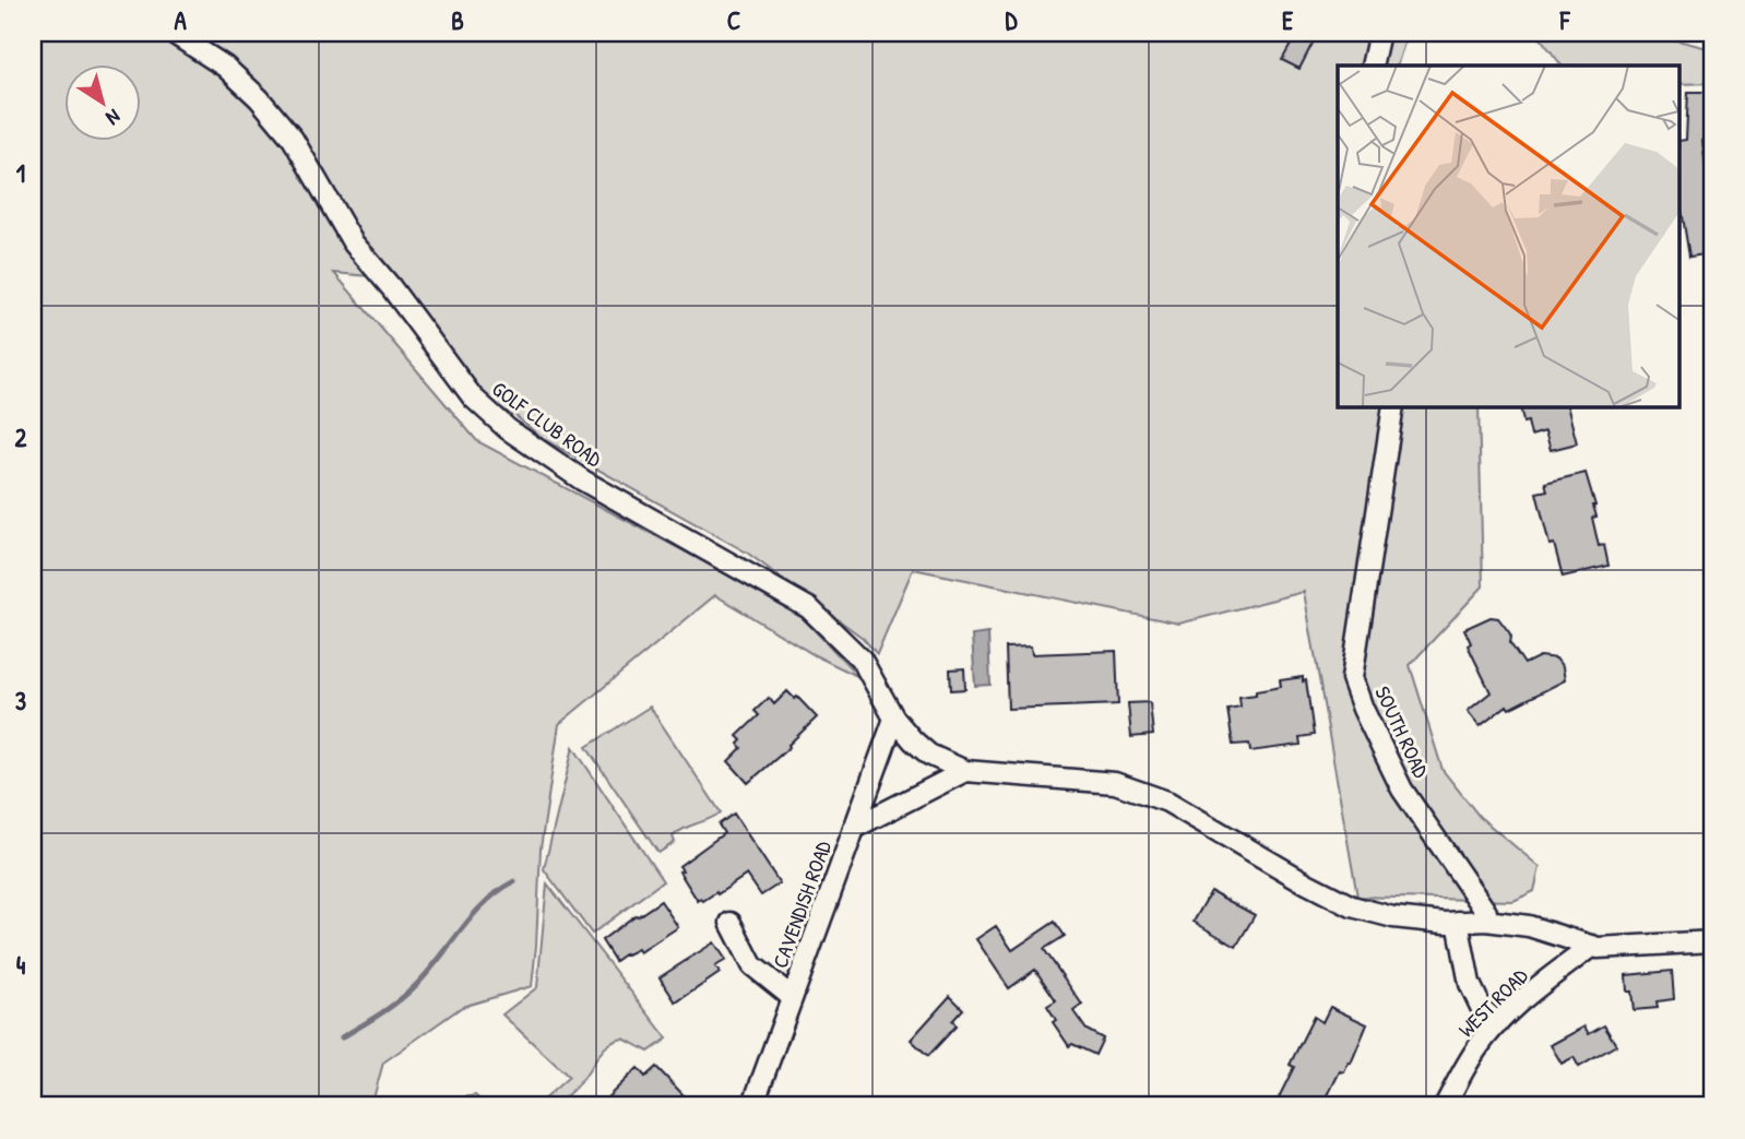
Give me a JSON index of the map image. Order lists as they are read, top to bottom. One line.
{"streets":{"street":["GOLF CLUB ROAD","SOUTH ROAD","CAVENDISH ROAD","WEST ROAD"]},"crossings":[["GOLF CLUB ROAD","CAVENDISH ROAD"]],"north":"bottom right","grid":{"columns":["A","B","C","D","E","F"],"rows":["1","2","3","4"]}}
